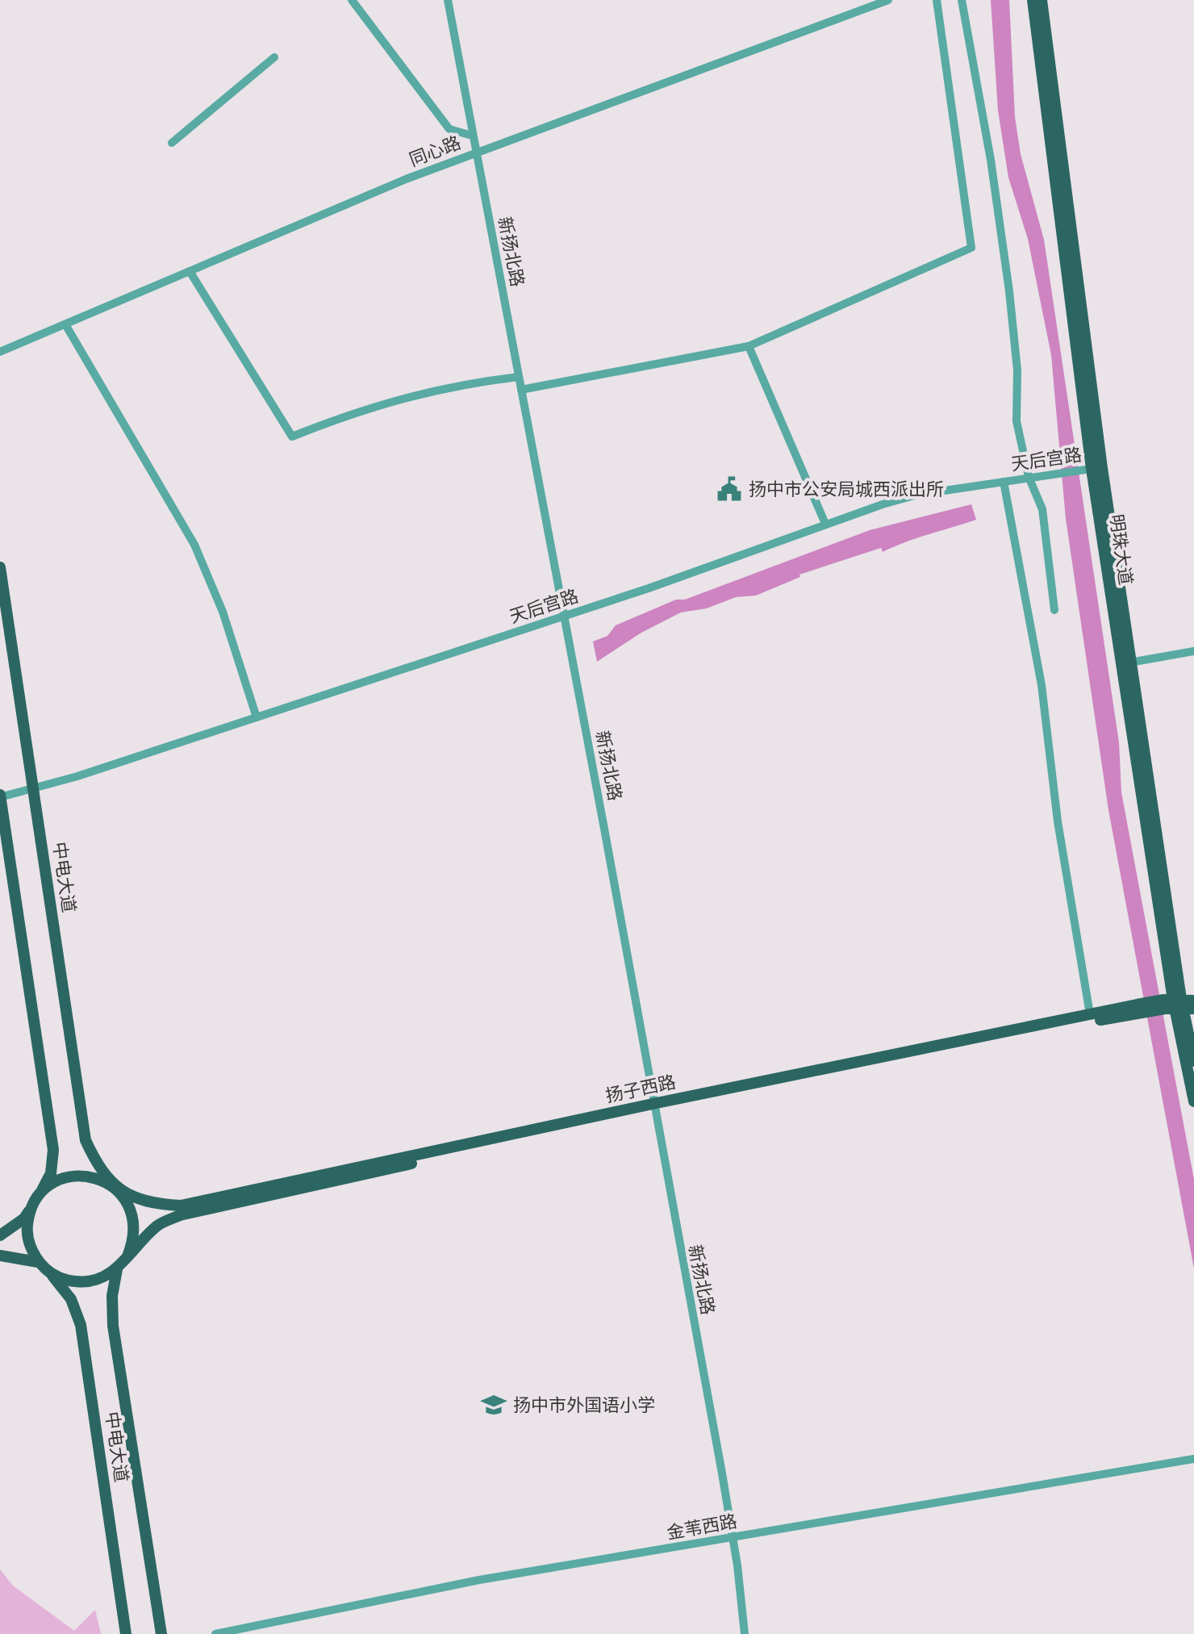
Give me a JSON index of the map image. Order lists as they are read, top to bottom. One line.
{"streets":{"main road":["明珠大道","中电大道","扬子西路"],"street":["同心路","新扬北路","天后宫路","金苇西路"]},"crossings":[["同心路","新扬北路"],["新扬北路","天后宫路"],["新扬北路","扬子西路"],["新扬北路","金苇西路"],["天后宫路","明珠大道"],["天后宫路","中电大道"],["明珠大道","扬子西路"],["中电大道","扬子西路"]],"places":{"public building":["扬中市公安局城西派出所"],"school or university":["扬中市外国语小学"]}}
